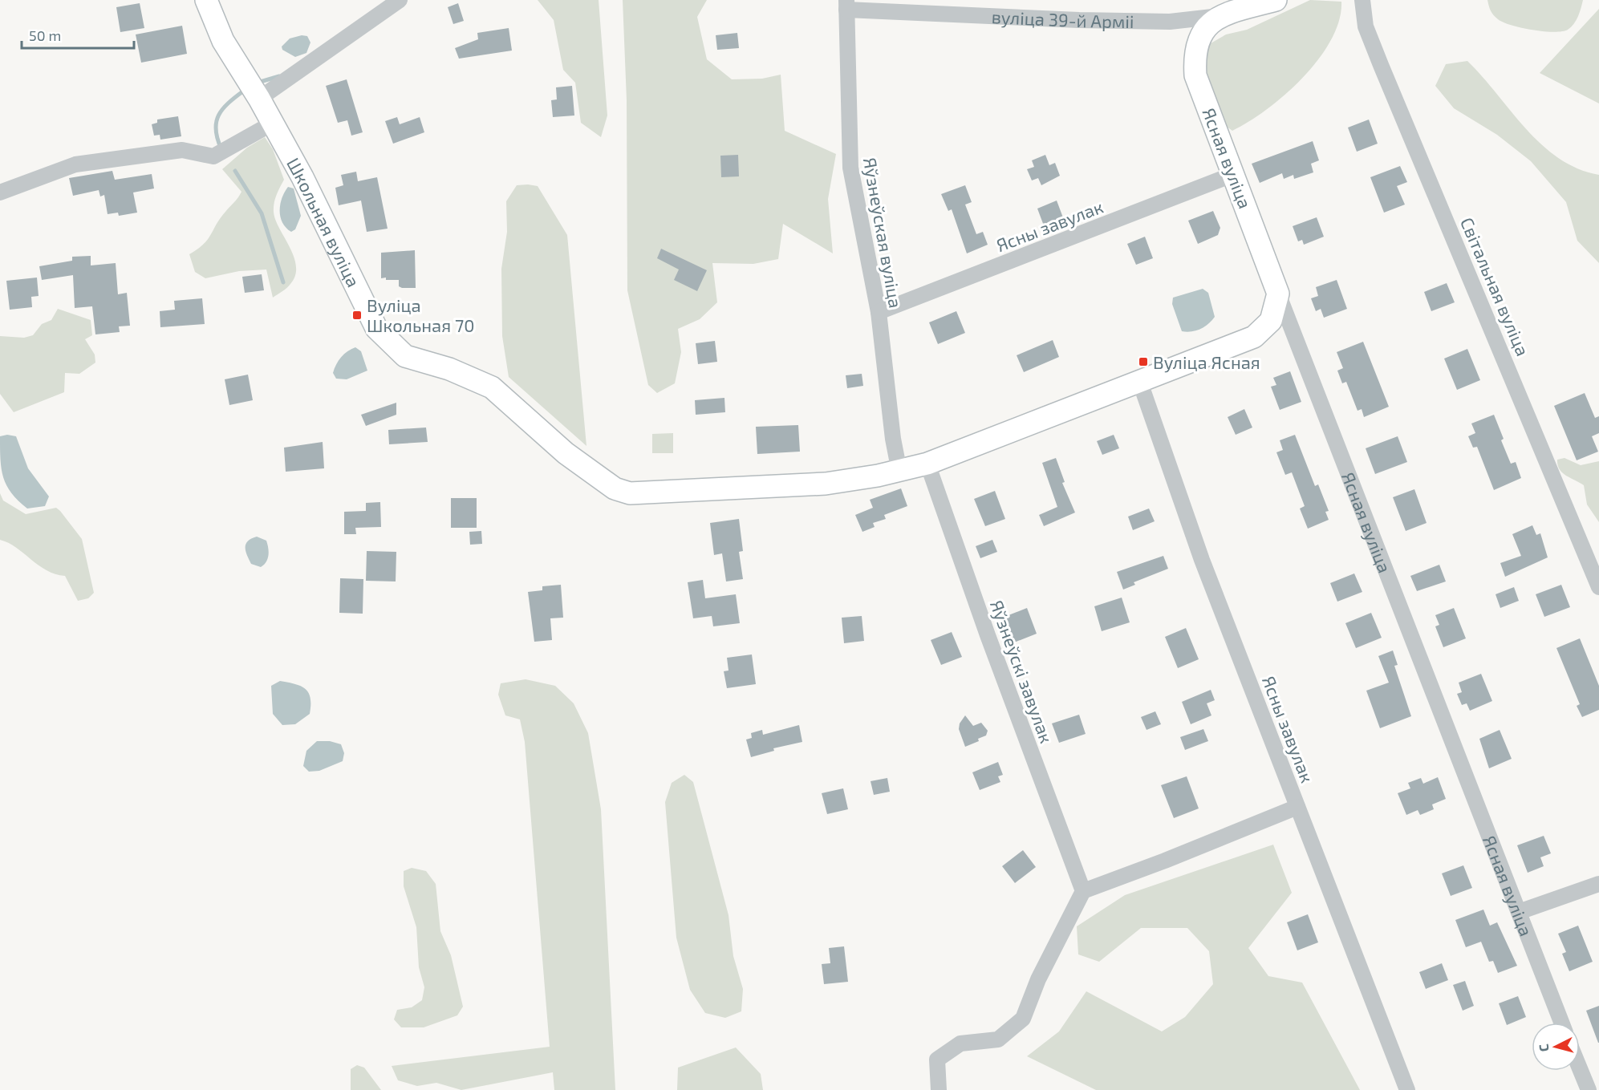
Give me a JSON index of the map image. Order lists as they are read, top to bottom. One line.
{"streets":{"street":["вуліца 39-й Арміі","Ясная вуліца","Школьная вуліца","Ясны завулак","Яўзнеўская вуліца","Світальная вуліца","Яўзнеўскі завулак"]},"crossings":[["вуліца 39-й Арміі","Ясная вуліца"],["вуліца 39-й Арміі","Яўзнеўская вуліца"],["Ясная вуліца","Школьная вуліца"],["Ясная вуліца","Ясны завулак"],["Школьная вуліца","Ясны завулак"],["Школьная вуліца","Яўзнеўская вуліца"],["Школьная вуліца","Яўзнеўскі завулак"],["Ясны завулак","Яўзнеўская вуліца"]],"places":{"transit":["Вуліца Школьная 70","Вуліца Ясная"]},"scale_bar":"50 m","north":"left"}
